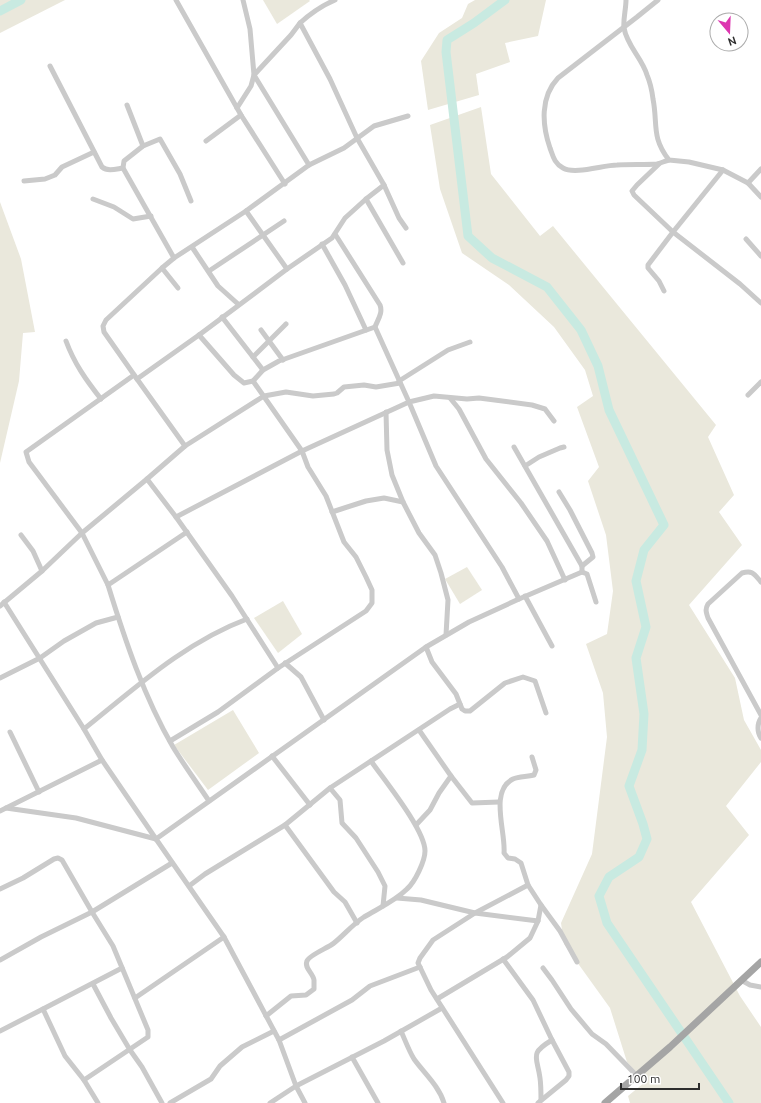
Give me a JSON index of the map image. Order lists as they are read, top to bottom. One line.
{"scale_bar":"100 m","north":"bottom"}
